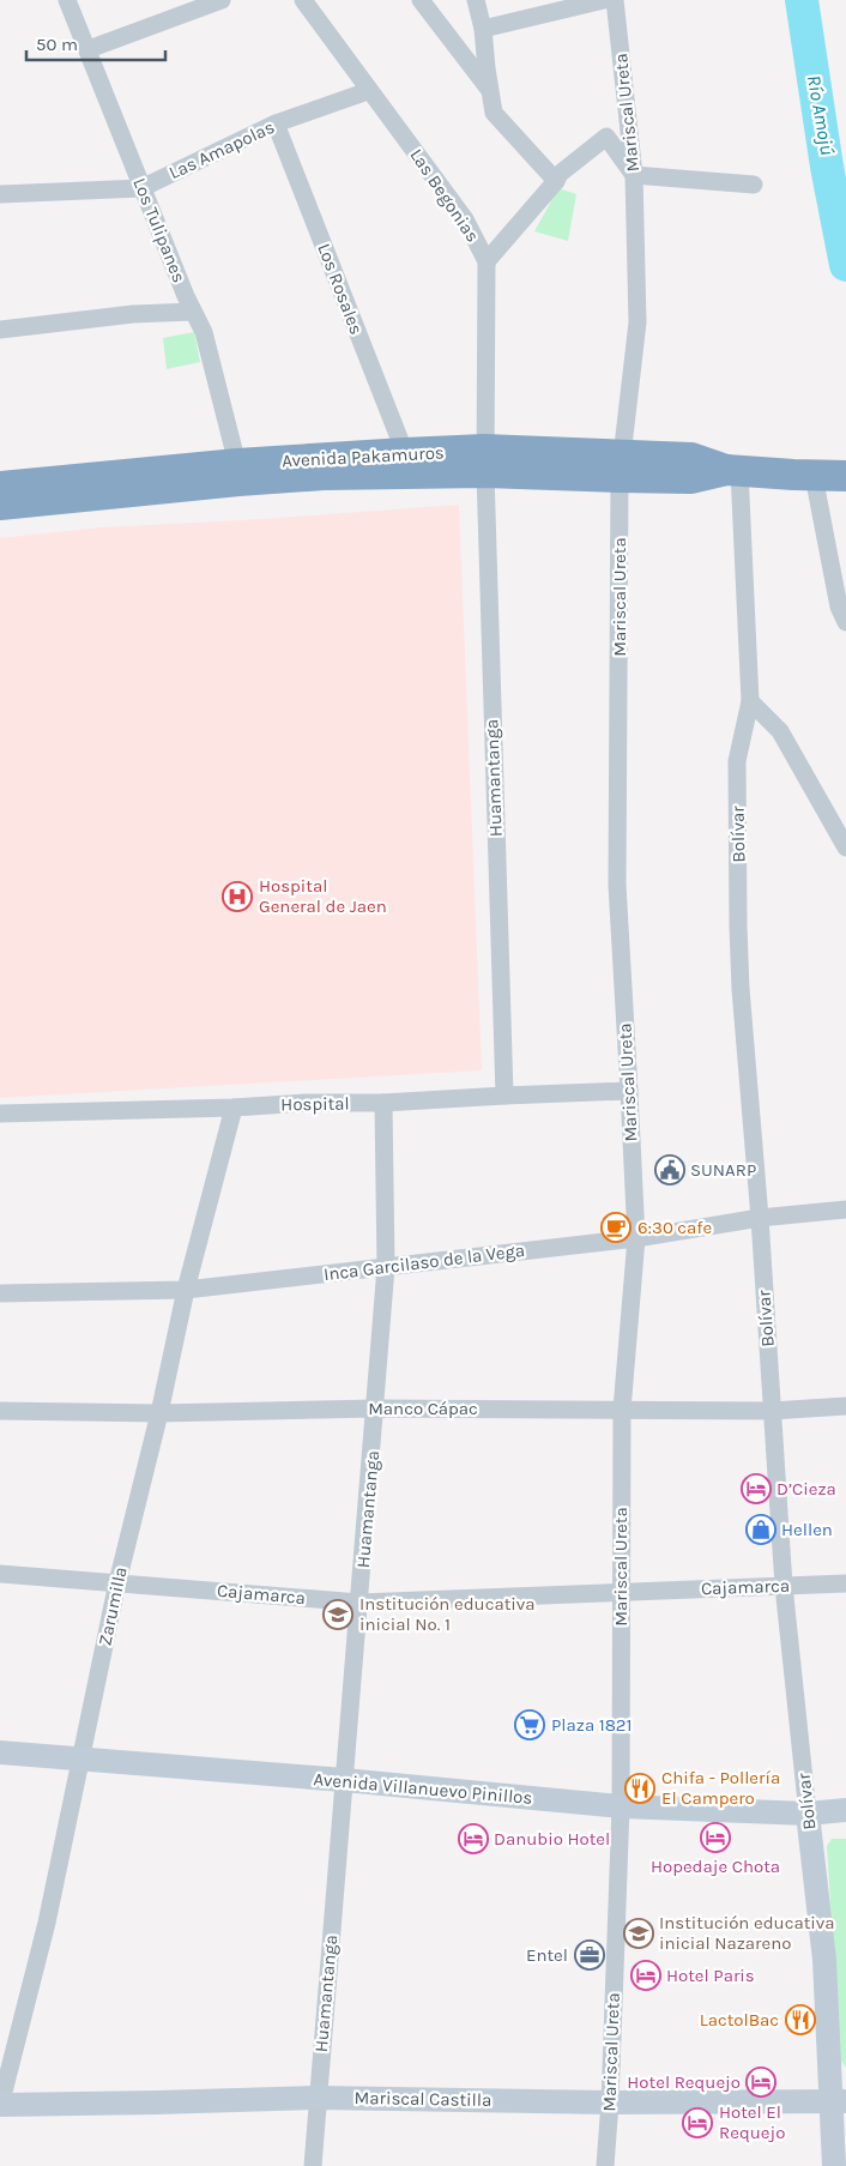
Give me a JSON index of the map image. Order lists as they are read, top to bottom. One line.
{"streets":{"highway":["Avenida Pakamuros"],"street":["Mariscal Ureta","Las Amapolas","Las Begonias","Los Tulipanes","Los Rosales","Huamantanga","Bolívar","Hospital","Inca Garcilaso de la Vega","Manco Cápac","Cajamarca","Zarumilla","Avenida Villanuevo Pinillos","Mariscal Castilla"]},"crossings":[["Mariscal Ureta","Avenida Pakamuros"],["Mariscal Ureta","Hospital"],["Mariscal Ureta","Inca Garcilaso de la Vega"],["Mariscal Ureta","Manco Cápac"],["Mariscal Ureta","Cajamarca"],["Mariscal Ureta","Avenida Villanuevo Pinillos"],["Mariscal Ureta","Mariscal Castilla"],["Las Amapolas","Las Begonias"],["Las Amapolas","Los Tulipanes"],["Las Amapolas","Los Rosales"],["Las Begonias","Avenida Pakamuros"],["Las Begonias","Huamantanga"],["Los Tulipanes","Avenida Pakamuros"],["Los Rosales","Avenida Pakamuros"],["Avenida Pakamuros","Huamantanga"],["Avenida Pakamuros","Bolívar"],["Huamantanga","Hospital"],["Huamantanga","Inca Garcilaso de la Vega"],["Huamantanga","Manco Cápac"],["Huamantanga","Cajamarca"],["Huamantanga","Avenida Villanuevo Pinillos"],["Huamantanga","Mariscal Castilla"],["Bolívar","Inca Garcilaso de la Vega"],["Bolívar","Manco Cápac"],["Bolívar","Cajamarca"],["Bolívar","Avenida Villanuevo Pinillos"],["Bolívar","Mariscal Castilla"],["Hospital","Zarumilla"],["Inca Garcilaso de la Vega","Zarumilla"],["Manco Cápac","Zarumilla"],["Cajamarca","Zarumilla"],["Zarumilla","Avenida Villanuevo Pinillos"],["Zarumilla","Mariscal Castilla"]],"water":["Río Amojú"],"places":{"hospital":["Hospital General de Jaen"],"public building":["SUNARP"],"cafe":["6:30 cafe"],"hotel":["D’Cieza","Hopedaje Chota","Danubio Hotel","Hotel Paris","Hotel Requejo","Hotel El Requejo"],"shop":["Hellen"],"school or university":["Institución educativa inicial No. 1","Institución educativa inicial Nazareno"],"supermarket":["Plaza 1821"],"restaurant":["Chifa - Pollería El Campero","LactolBac"],"office":["Entel"]},"scale_bar":"50 m"}
